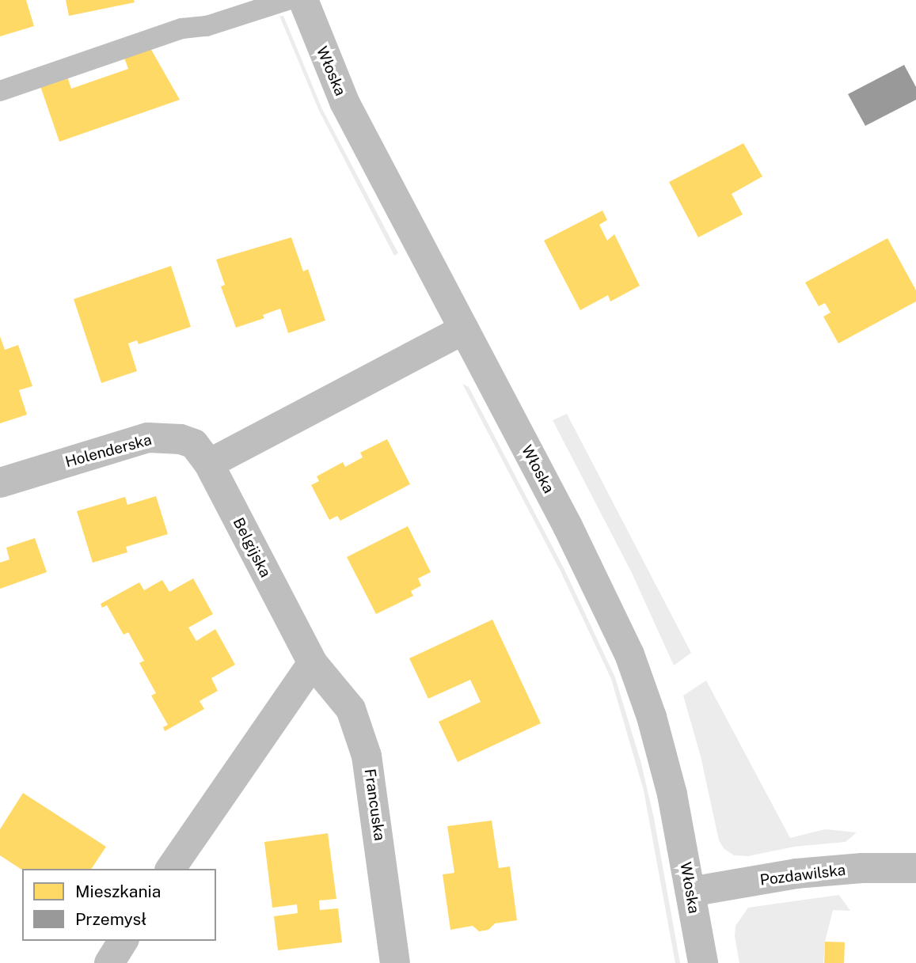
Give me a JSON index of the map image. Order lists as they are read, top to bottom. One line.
{"streets":{"street":["Włoska","Holenderska","Belgijska","Francuska","Pozdawilska"]},"crossings":[["Włoska","Pozdawilska"],["Holenderska","Belgijska"],["Belgijska","Francuska"]],"legend":["Mieszkania","Przemysł"]}
